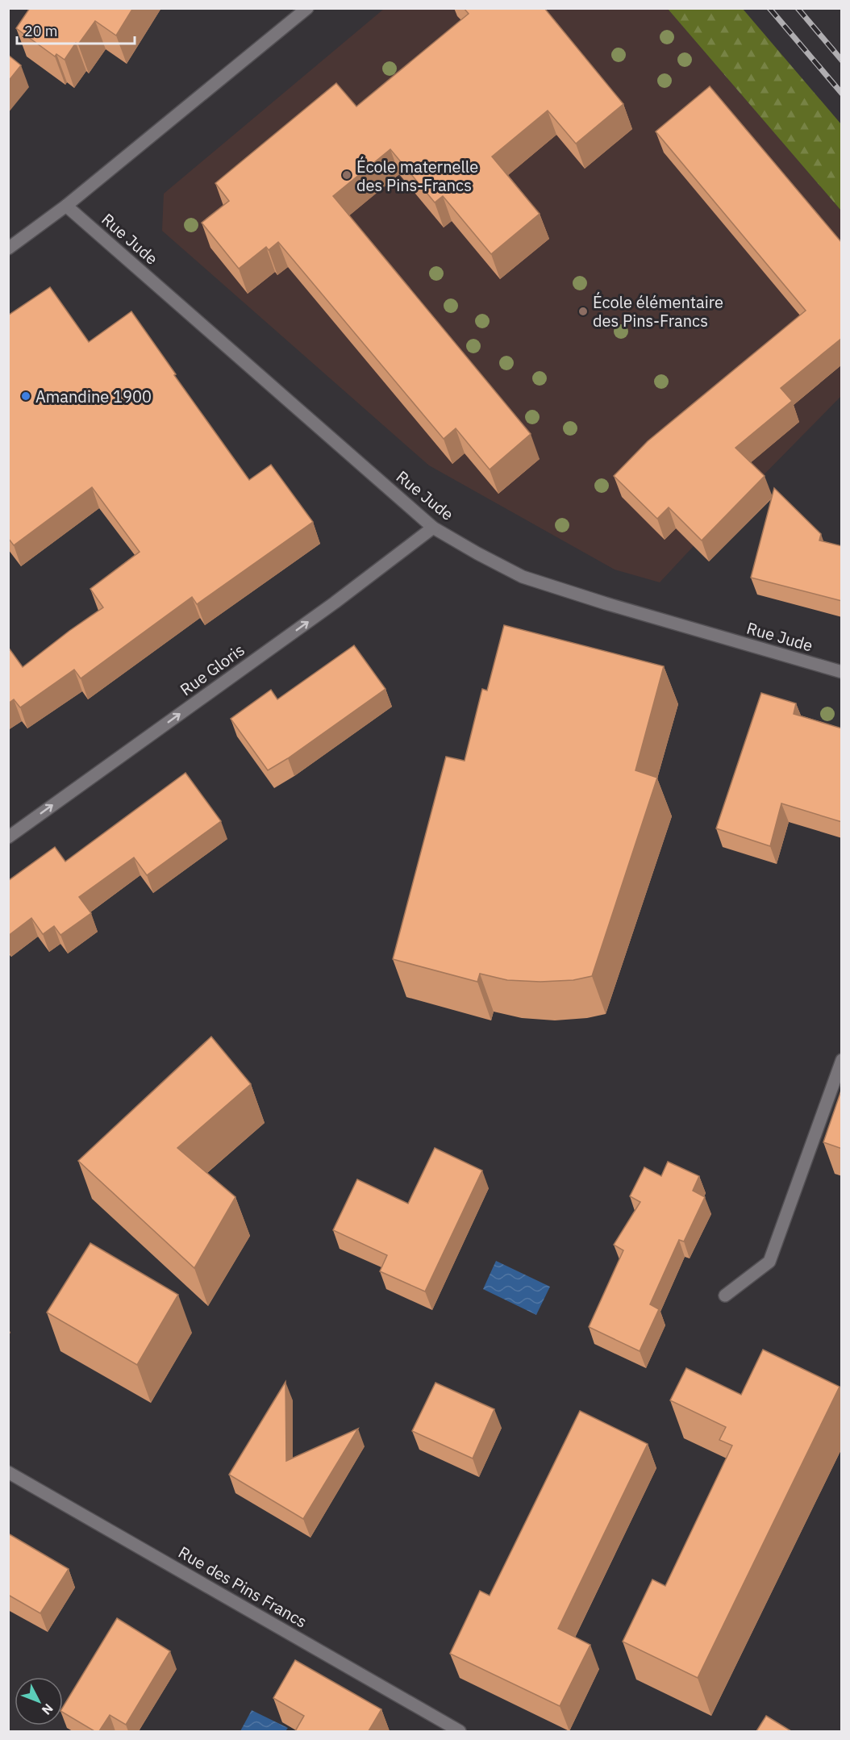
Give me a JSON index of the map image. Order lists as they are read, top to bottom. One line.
{"streets":{"street":["Rue Jude","Rue Gloris","Rue des Pins Francs"]},"crossings":[["Rue Jude","Rue Gloris"]],"one_way":["Rue Gloris"],"places":["École maternelle des Pins-Francs","École élémentaire des Pins-Francs","Amandine 1900"],"scale_bar":"20 m","north":"bottom right"}
